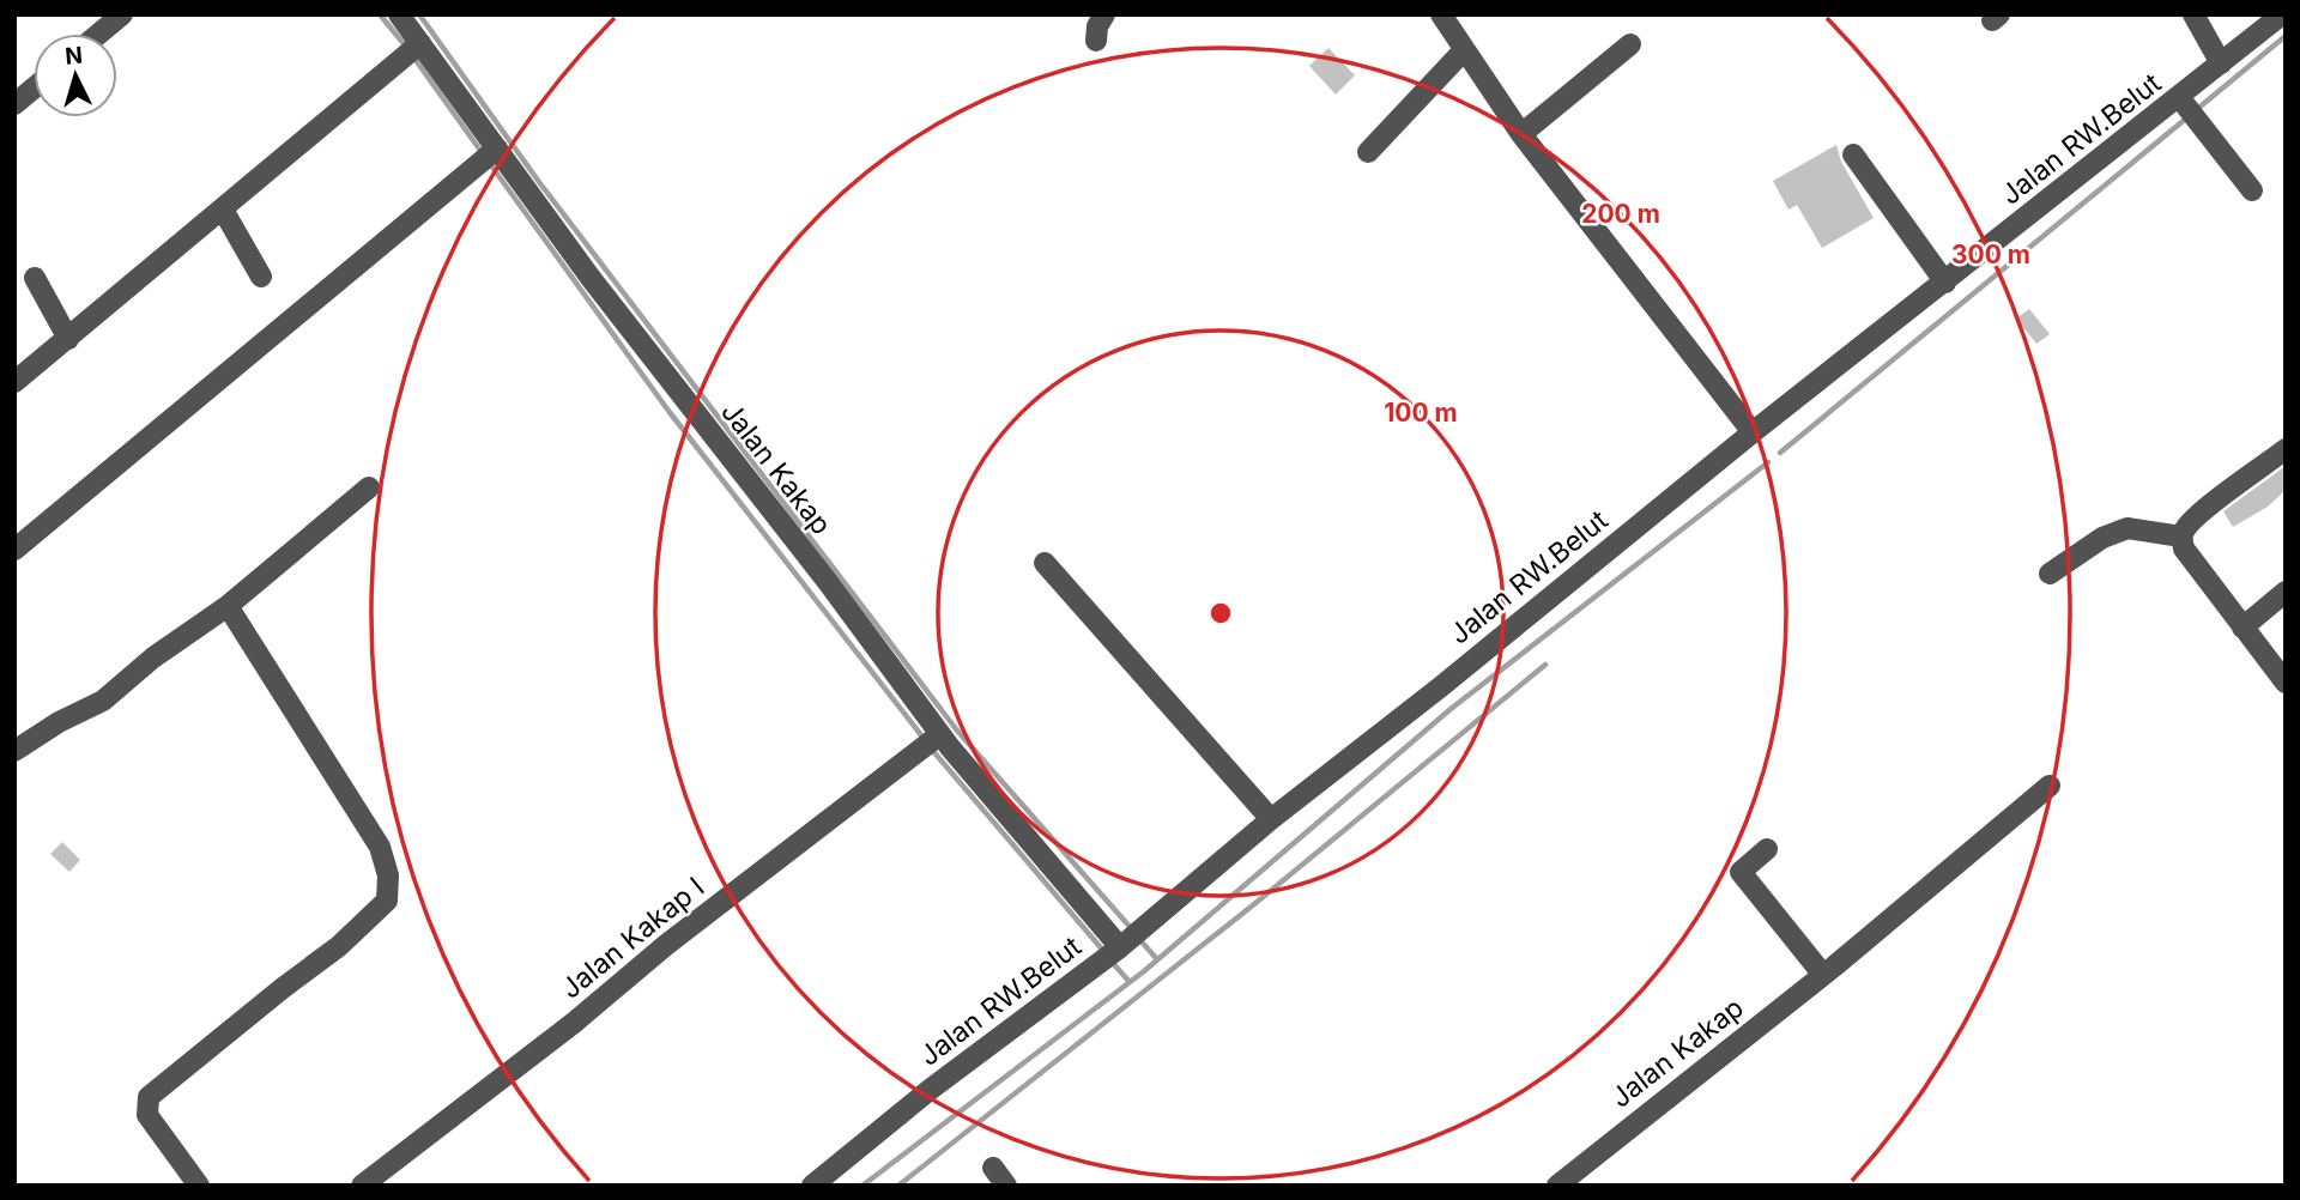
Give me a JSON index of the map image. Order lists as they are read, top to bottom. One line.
{"streets":{"street":["Jalan RW.Belut","Jalan Kakap","Jalan Kakap I"]},"crossings":[["Jalan RW.Belut","Jalan Kakap"],["Jalan Kakap","Jalan Kakap I"]],"north":"top","rings":["200 m","300 m","100 m"]}
